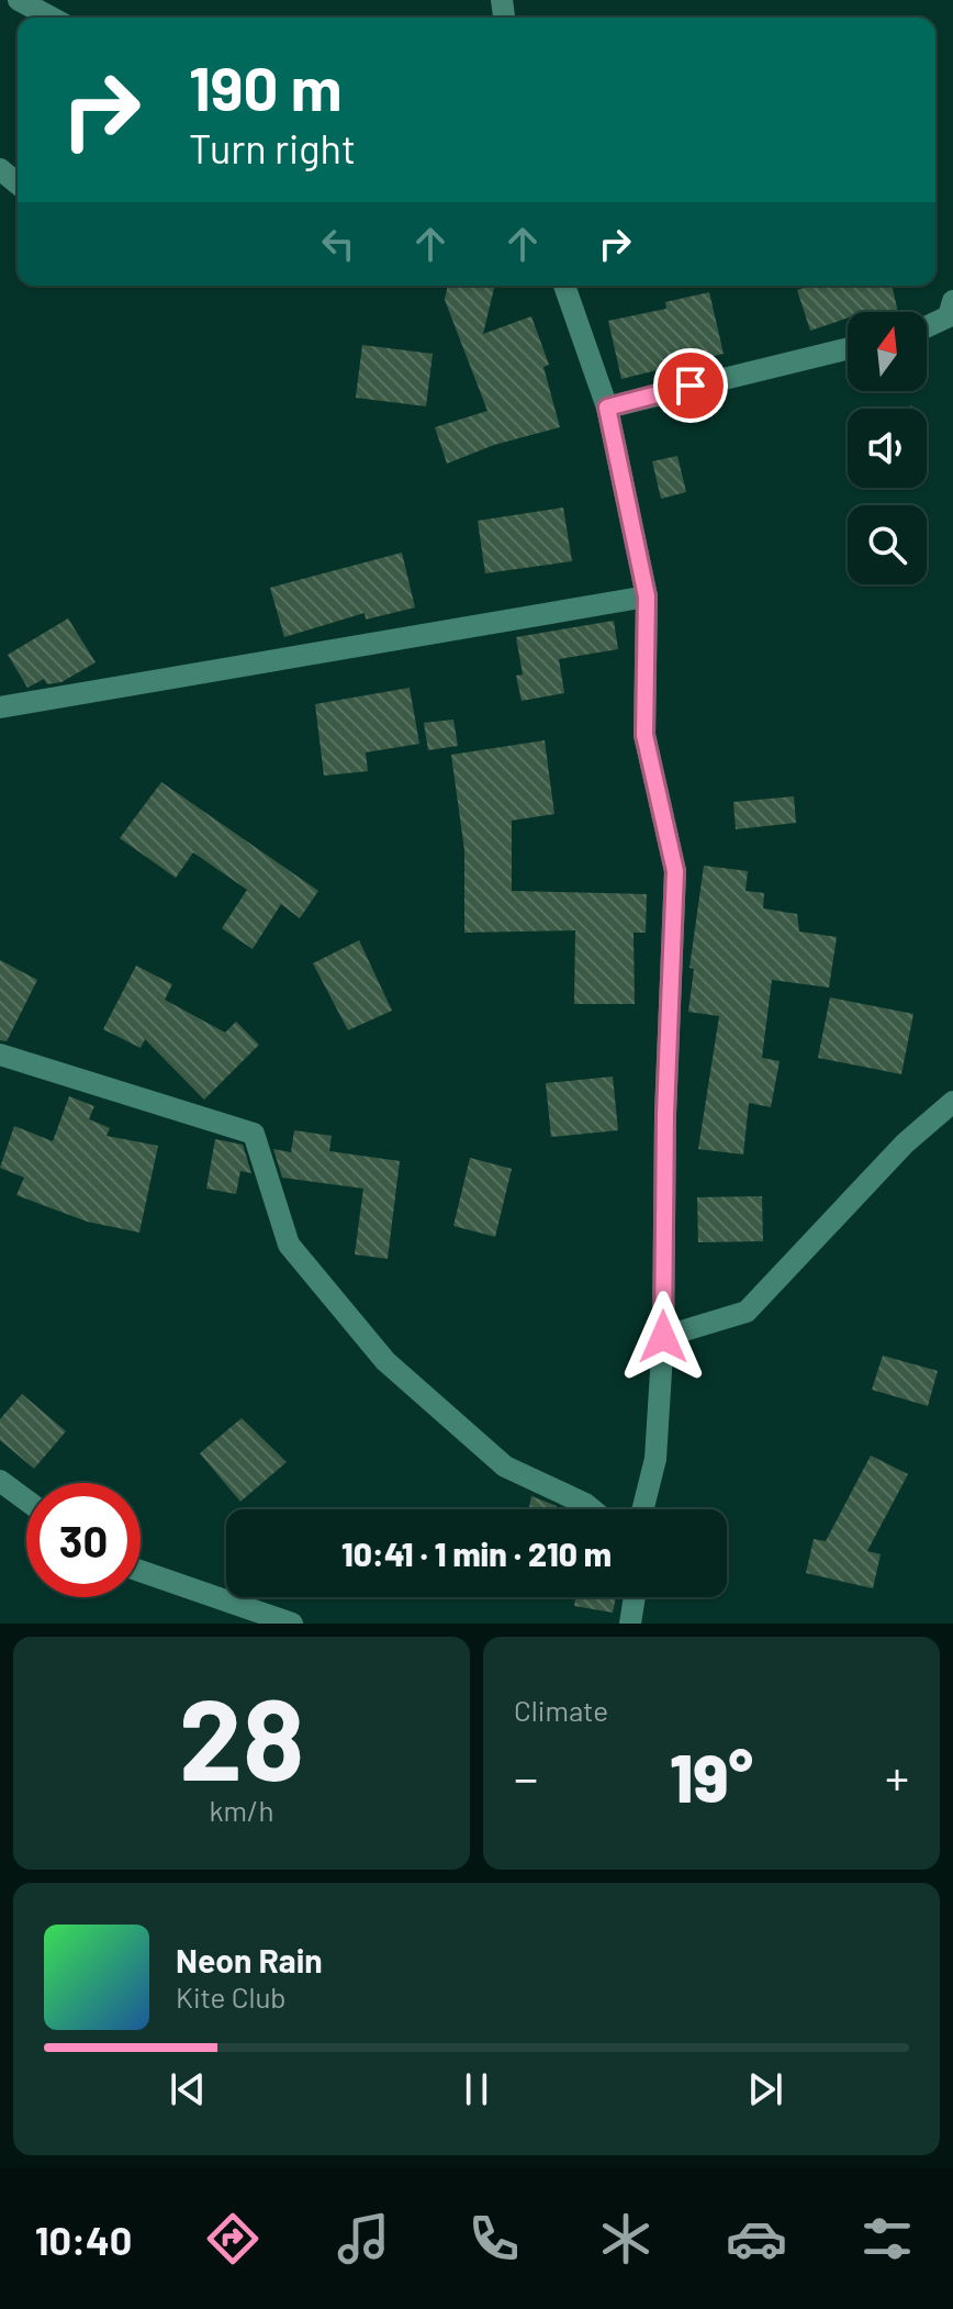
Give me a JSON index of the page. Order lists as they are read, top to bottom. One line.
{"north":"top","page":{"turn":["190 m","Turn right"],"limit":"30","trip":"10:41 · 1 min · 210 m","tile":[["28","km/h"],"Climate"],"heat":["−","19°","+"],"song":["Neon Rain","Kite Club"],"tabs":"10:40"}}
